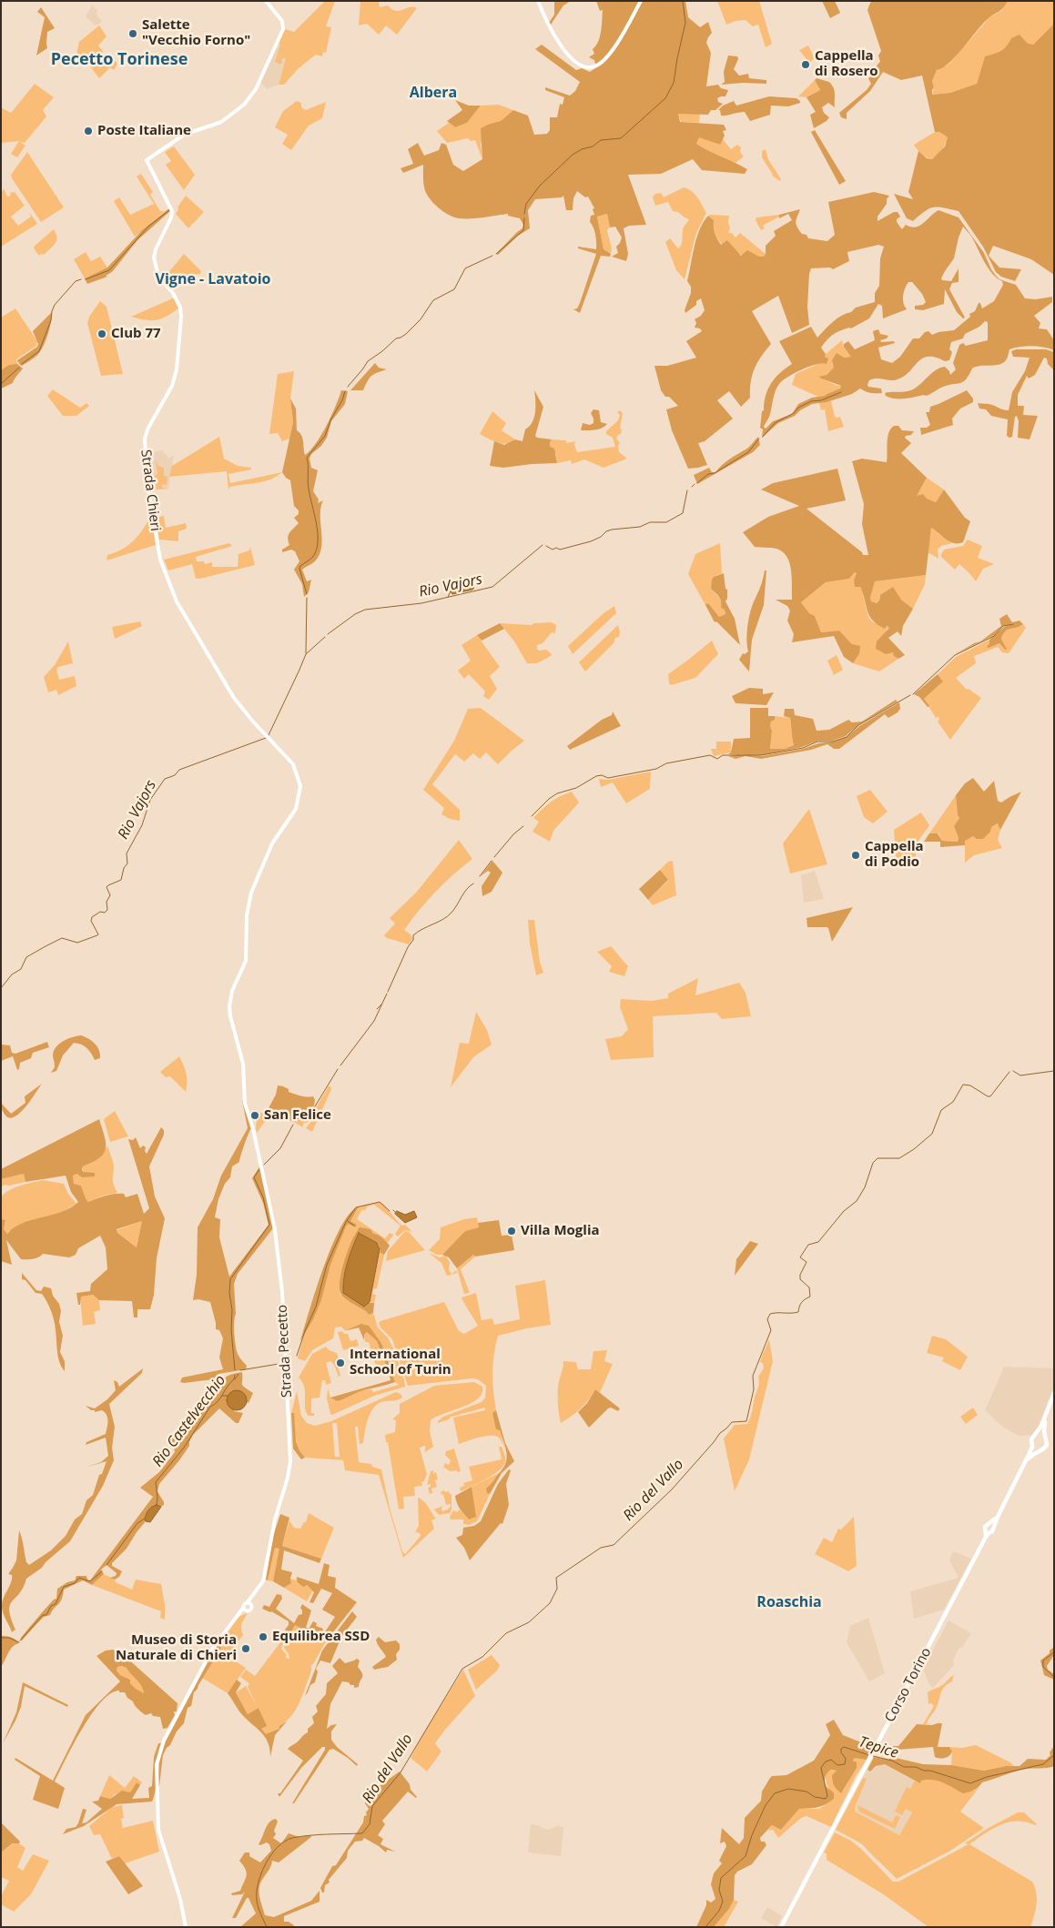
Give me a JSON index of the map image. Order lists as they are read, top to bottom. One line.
{"streets":{"main road":["Strada Chieri","Strada Pecetto","Corso Torino"]},"crossings":[["Strada Chieri","Strada Pecetto"]],"districts":["Pecetto Torinese","Albera","Vigne - Lavatoio","Roaschia"],"water":["Rio Vajors","Rio Castelvecchio","Rio del Vallo","Tepice"],"places":["Salette \"Vecchio Forno\"","Cappella di Rosero","Poste Italiane","Club 77","Cappella di Podio","San Felice","Villa Moglia","International School of Turin","Equilibrea SSD","Museo di Storia Naturale di Chieri"]}
